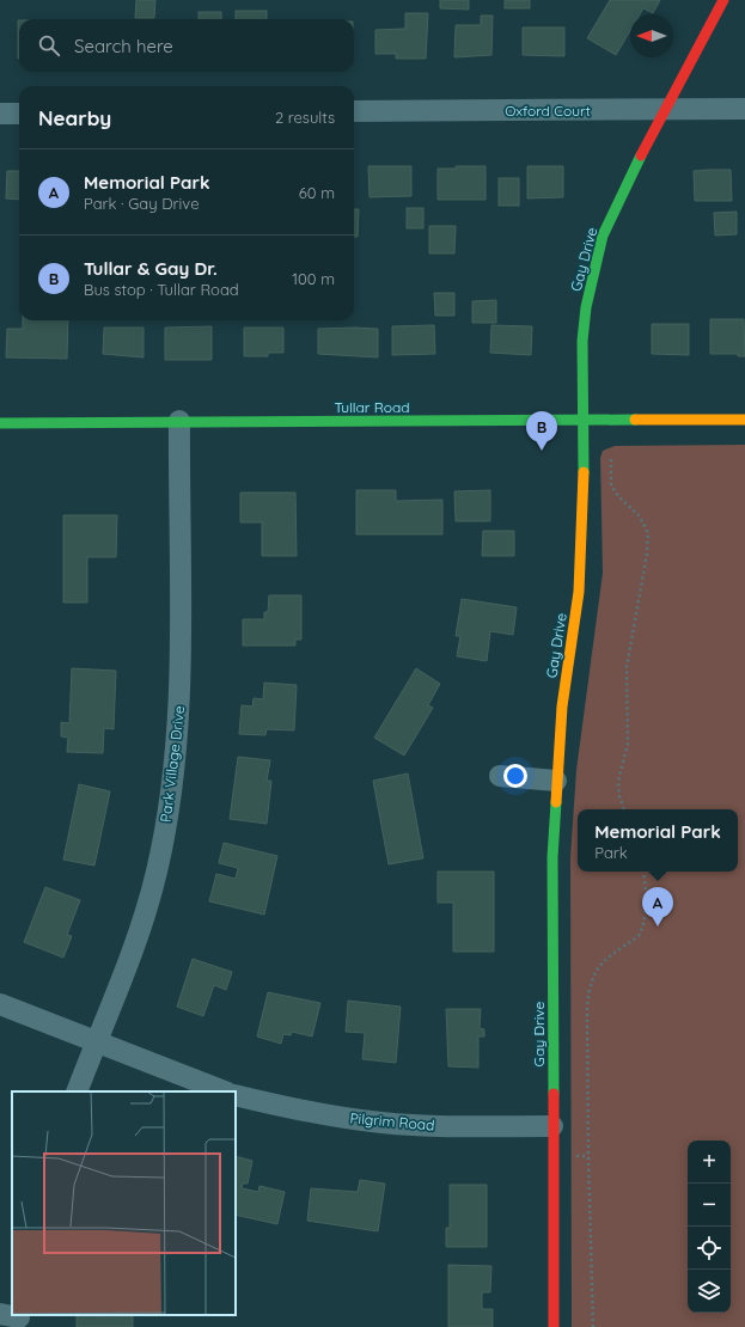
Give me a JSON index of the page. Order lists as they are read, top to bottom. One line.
{"streets":{"street":["Oxford Court","Gay Drive","Tullar Road","Park Village Drive","Pilgrim Road"]},"crossings":[["Oxford Court","Gay Drive"],["Gay Drive","Tullar Road"],["Gay Drive","Pilgrim Road"],["Tullar Road","Park Village Drive"]],"north":"left","page":{"search":"Search here","heading":["Nearby","2 results"],"list":[{"mark":"A","name":"Memorial Park","note":"Park · Gay Drive","value":"60 m"},{"mark":"B","name":"Tullar & Gay Dr.","note":"Bus stop · Tullar Road","value":"100 m"}],"pins":["B","A"],"popup":["Memorial Park","Park"],"map_buttons":["+","−"]}}
